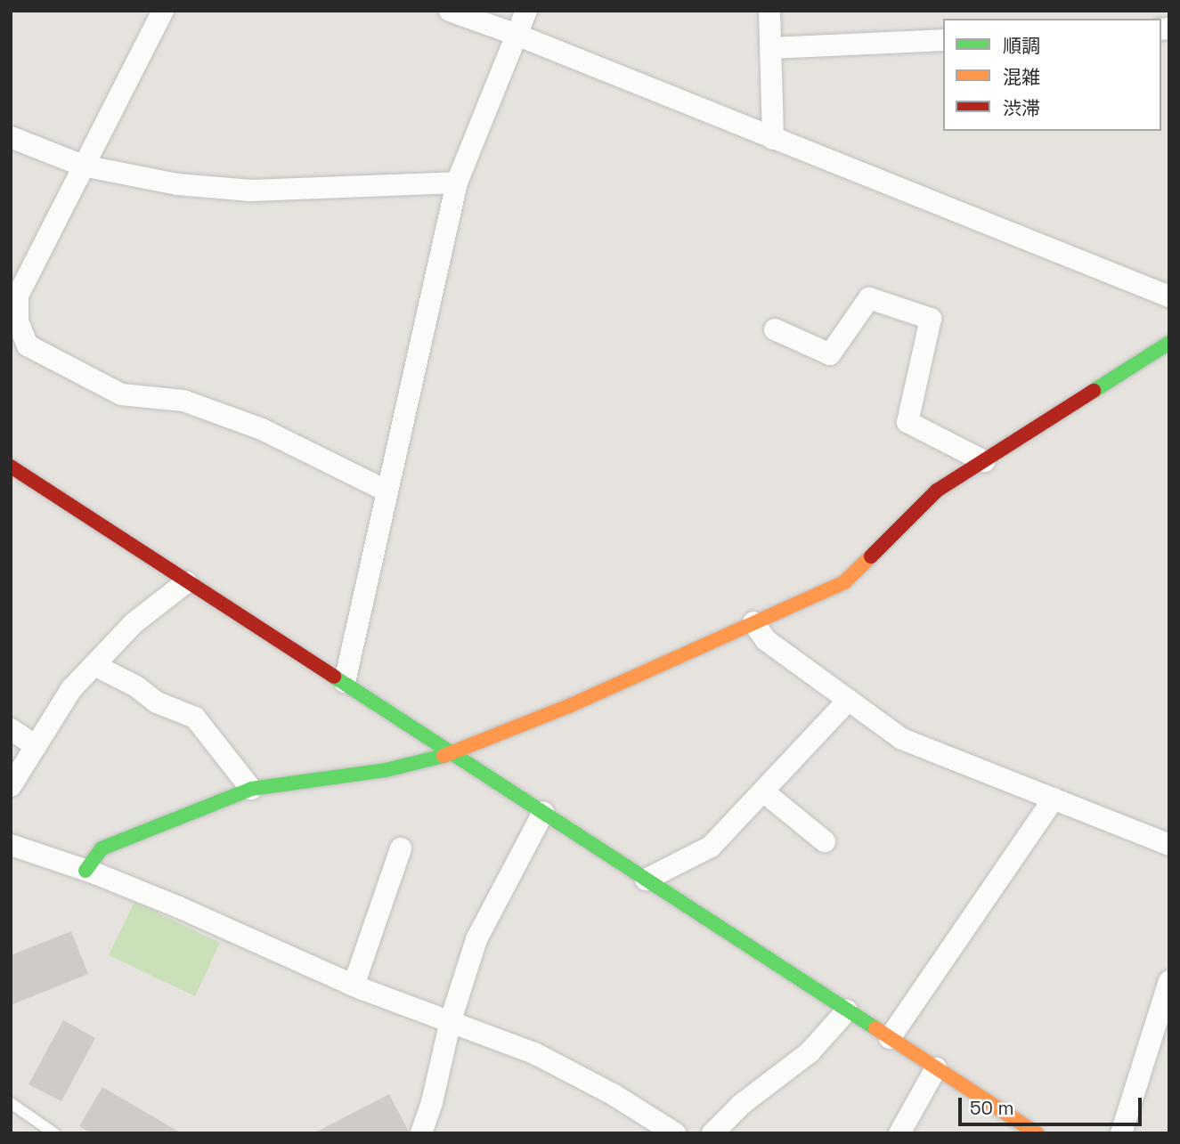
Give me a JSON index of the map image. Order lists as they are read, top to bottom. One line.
{"legend":["順調","混雑","渋滞"],"scale_bar":"50 m"}
